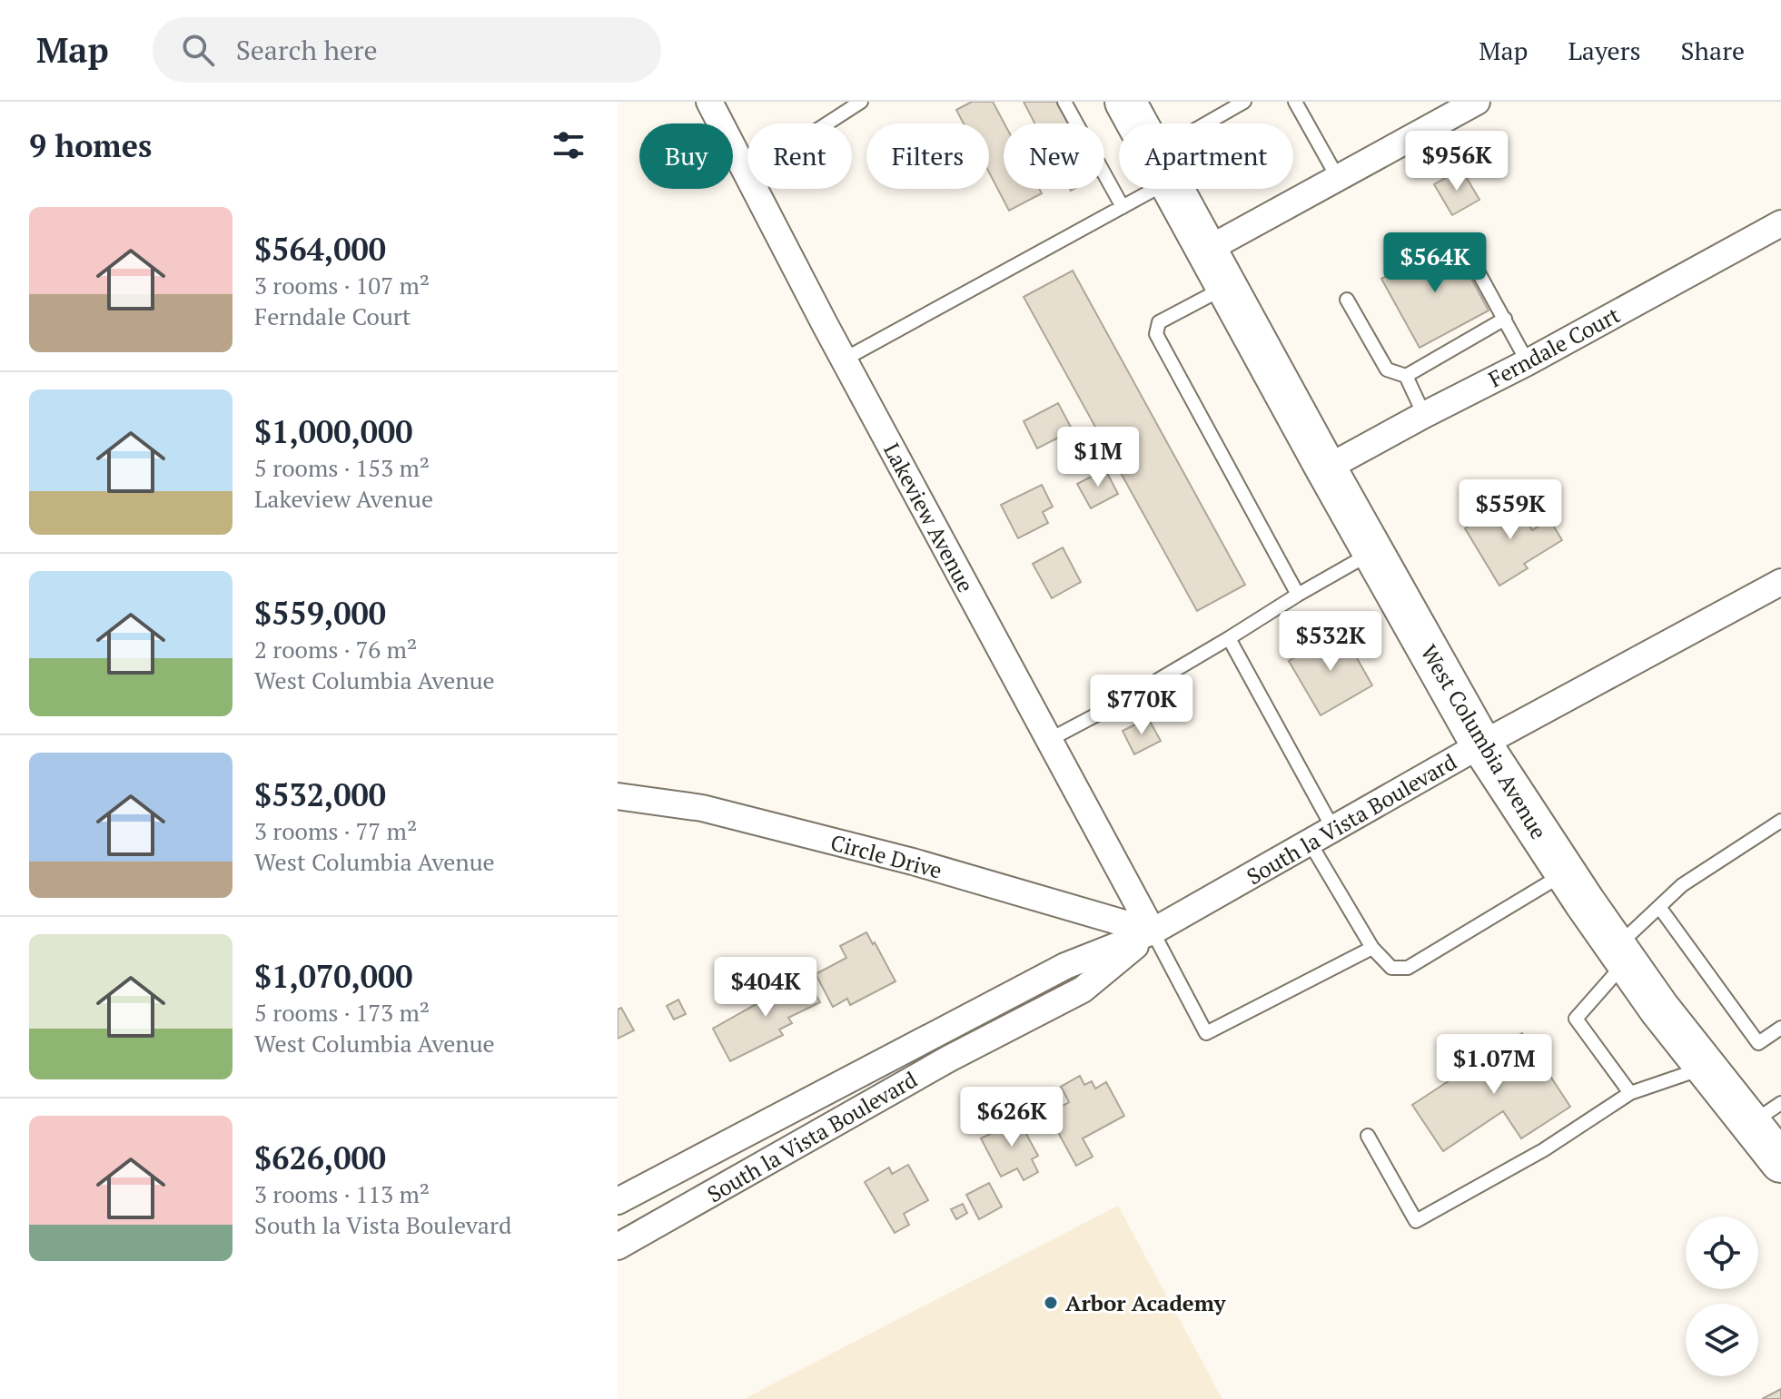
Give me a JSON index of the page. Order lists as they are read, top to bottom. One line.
{"streets":{"main road":["West Columbia Avenue"],"street":["Ferndale Court","Lakeview Avenue","South la Vista Boulevard","Circle Drive"]},"crossings":[["Ferndale Court","West Columbia Avenue"],["Lakeview Avenue","South la Vista Boulevard"],["Lakeview Avenue","Circle Drive"],["West Columbia Avenue","South la Vista Boulevard"],["South la Vista Boulevard","Circle Drive"]],"places":["Arbor Academy"],"page":{"header":"Map","search":"Search here","nav":["Map","Layers","Share"],"heading":"9 homes","chip":["Buy","Rent","Filters","New","Apartment"],"price":["$956K","$564K","$1M","$559K","$532K","$770K","$404K","$1.07M","$626K"],"list":[{"name":"$564,000","note":"3 rooms · 107 m² · Ferndale Court"},{"name":"$1,000,000","note":"5 rooms · 153 m² · Lakeview Avenue"},{"name":"$559,000","note":"2 rooms · 76 m² · West Columbia Avenue"},{"name":"$532,000","note":"3 rooms · 77 m² · West Columbia Avenue"},{"name":"$1,070,000","note":"5 rooms · 173 m² · West Columbia Avenue"},{"name":"$626,000","note":"3 rooms · 113 m² · South la Vista Boulevard"}]}}
